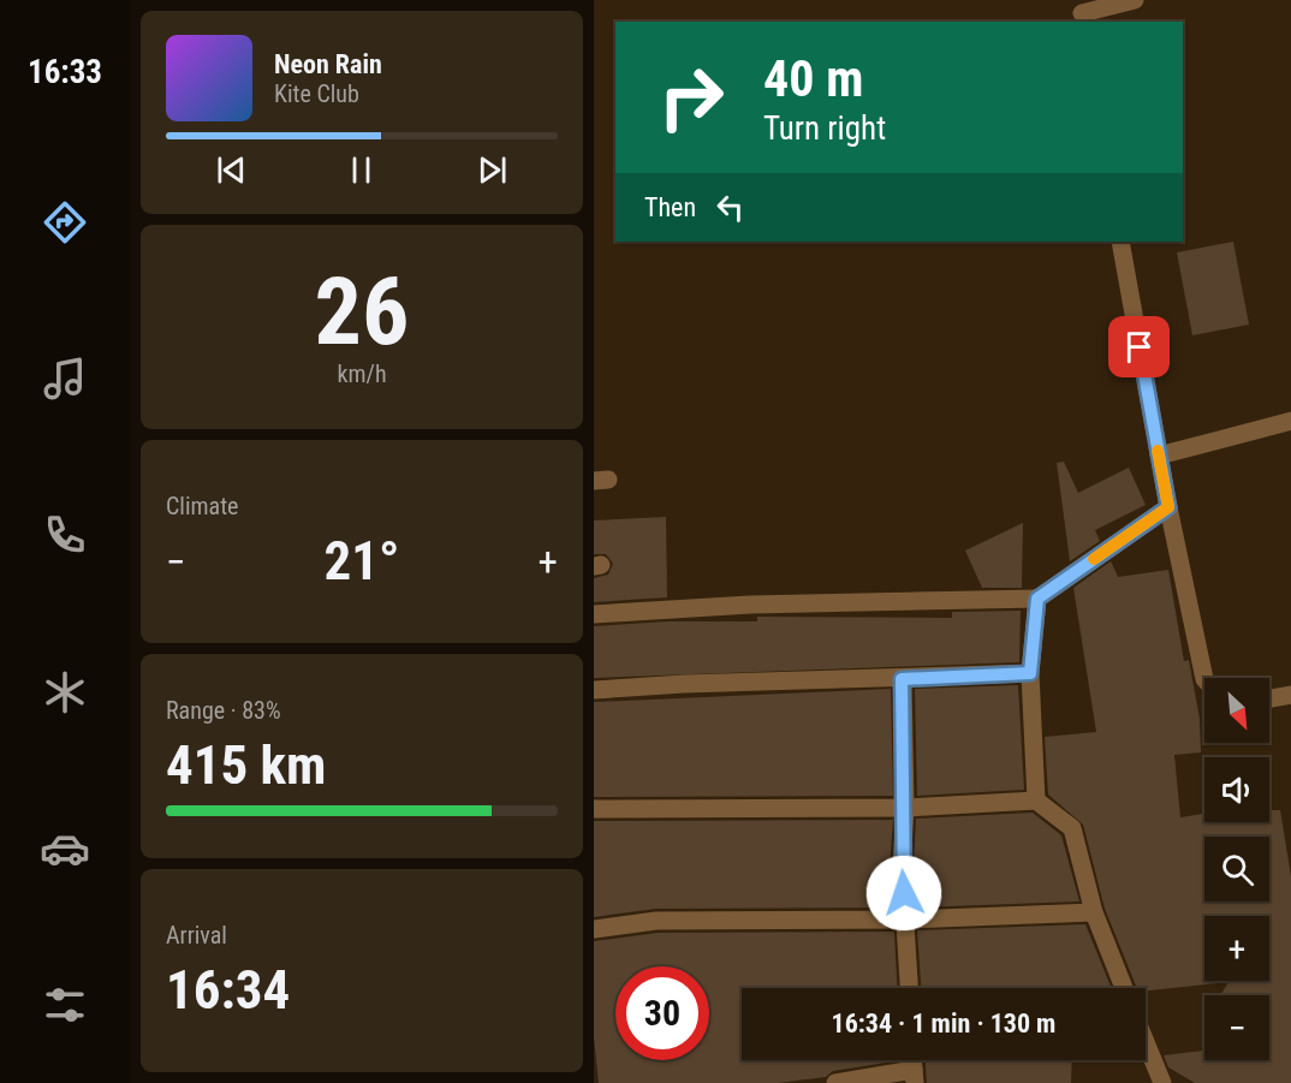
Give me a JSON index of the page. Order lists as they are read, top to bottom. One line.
{"north":"bottom right","page":{"tabs":"16:33","turn":["40 m","Turn right"],"song":["Neon Rain","Kite Club"],"then":"Then","tile":[["26","km/h"],"Climate",["Range · 83%","415 km"],["Arrival","16:34"]],"heat":["−","21°","+"],"map_buttons":["+","−"],"limit":"30","trip":"16:34 · 1 min · 130 m"}}
